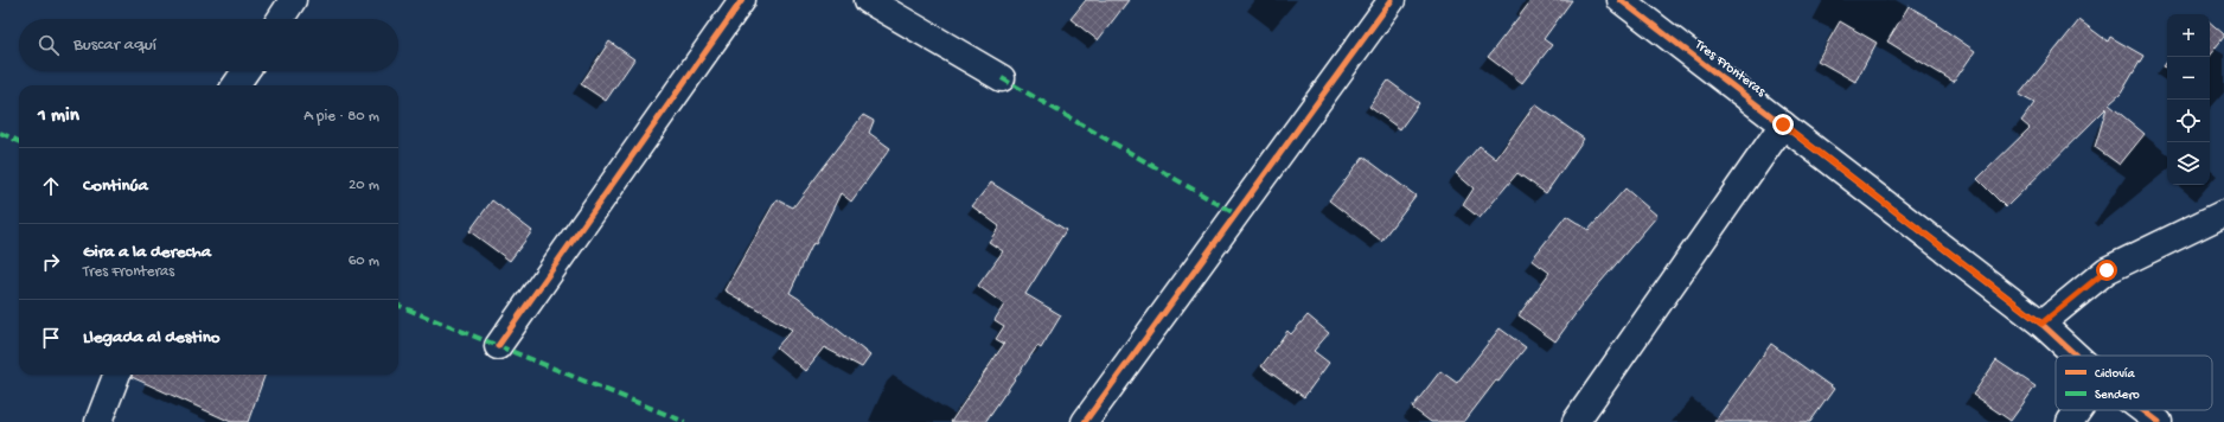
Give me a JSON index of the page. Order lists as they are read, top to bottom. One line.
{"streets":{"street":["Tres Fronteras"]},"legend":["Ciclovía","Sendero"],"page":{"map_buttons":["+","−"],"search":"Buscar aquí","heading":["1 min","A pie · 80 m"],"list":[["Continúa","20 m"],["Gira a la derecha","Tres Fronteras","60 m"],"Llegada al destino"]}}
